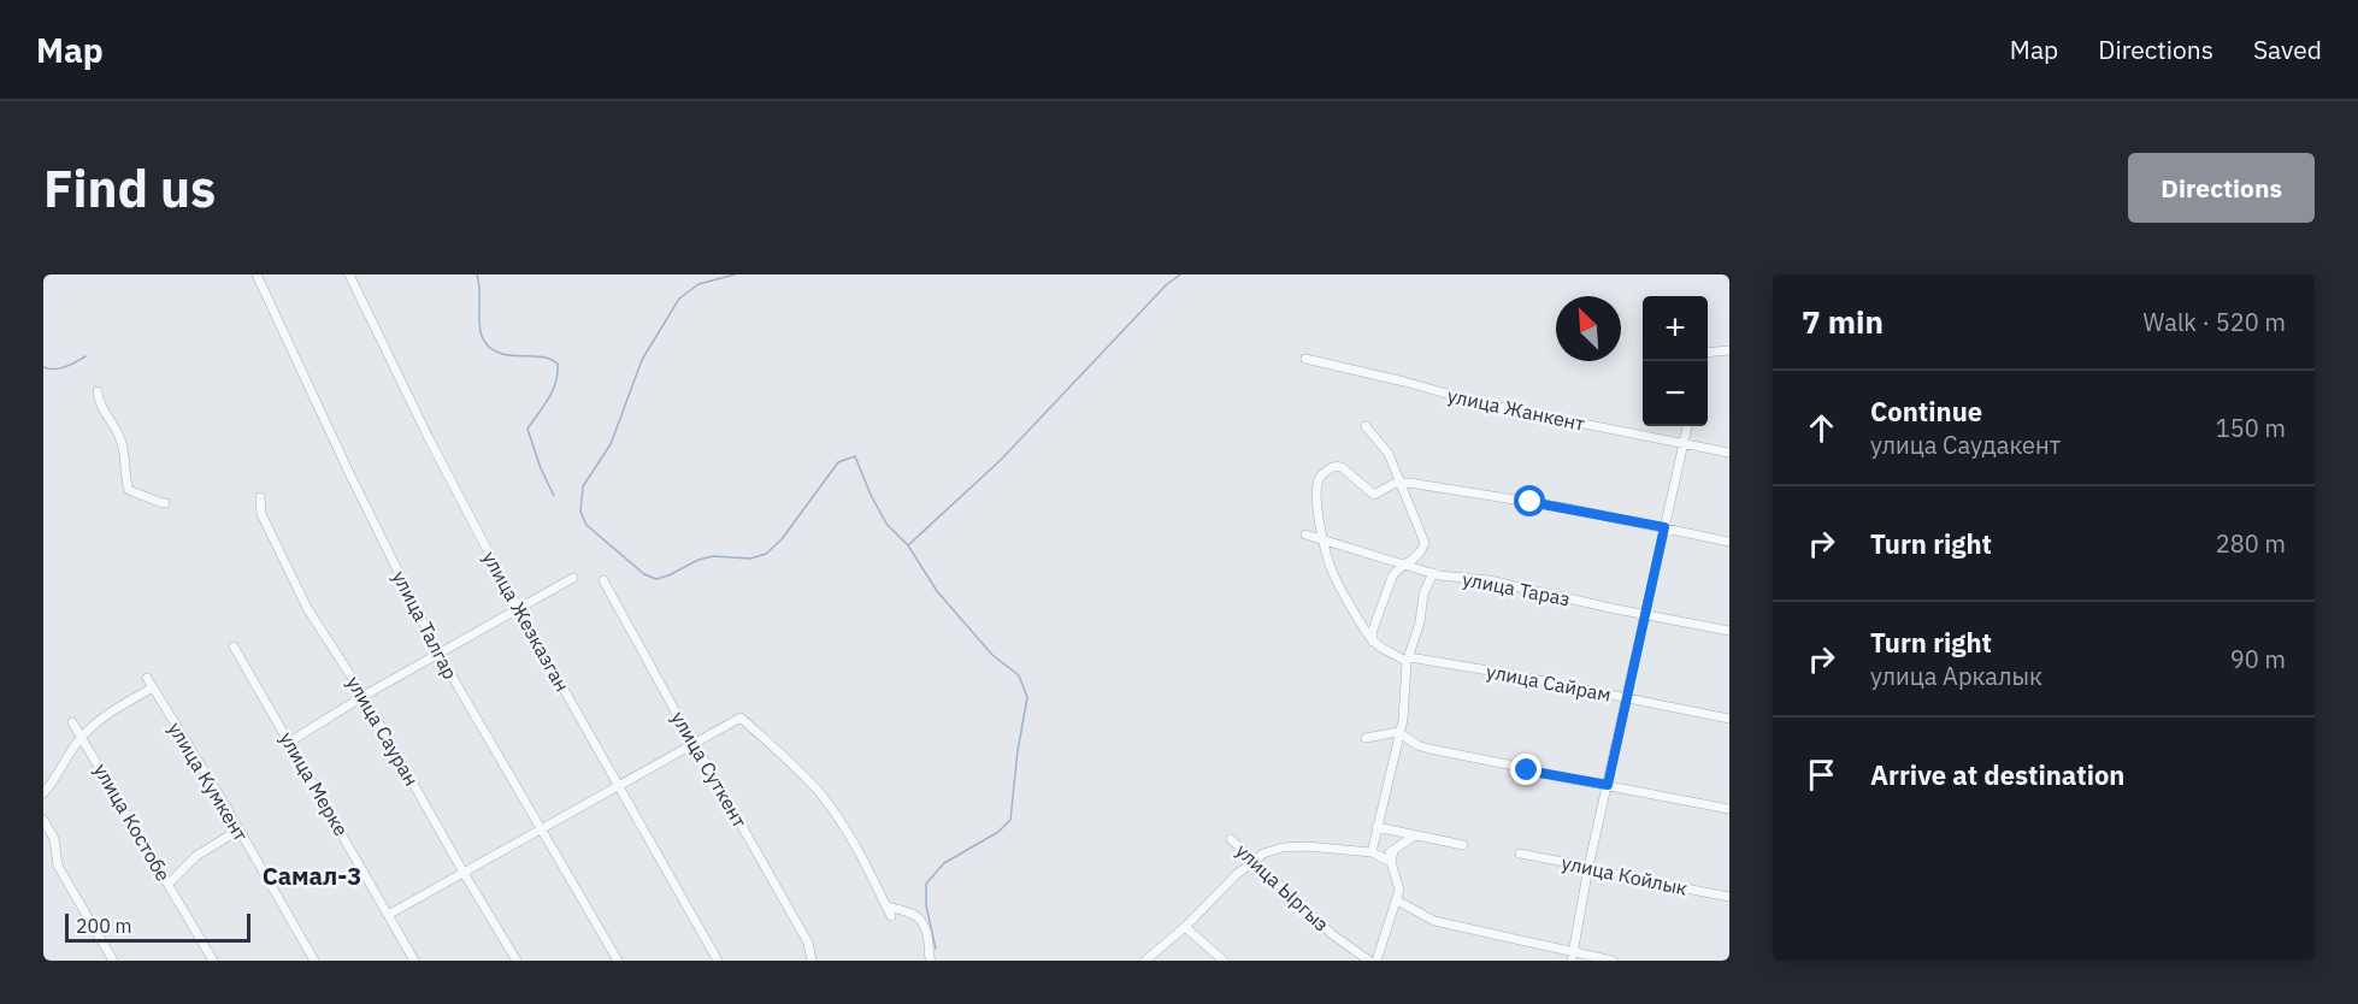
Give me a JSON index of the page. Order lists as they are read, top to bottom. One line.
{"streets":{"street":["улица Жанкент","улица Тараз","улица Жезказган","улица Талгар","улица Сайрам","улица Сауран","улица Суткент","улица Кумкент","улица Мерке","улица Костобе","улица Койлык","улица Ыргыз"]},"districts":["Самал-3"],"scale_bar":"200 m","north":"top left","page":{"header":"Map","nav":["Map","Directions","Saved"],"buttons":"Directions","title":"Find us","heading":["7 min","Walk · 520 m"],"map_buttons":["+","−"],"list":[["Continue","улица Саудакент","150 m"],["Turn right","280 m"],["Turn right","улица Аркалык","90 m"],"Arrive at destination"],"scale":"200 m"}}
